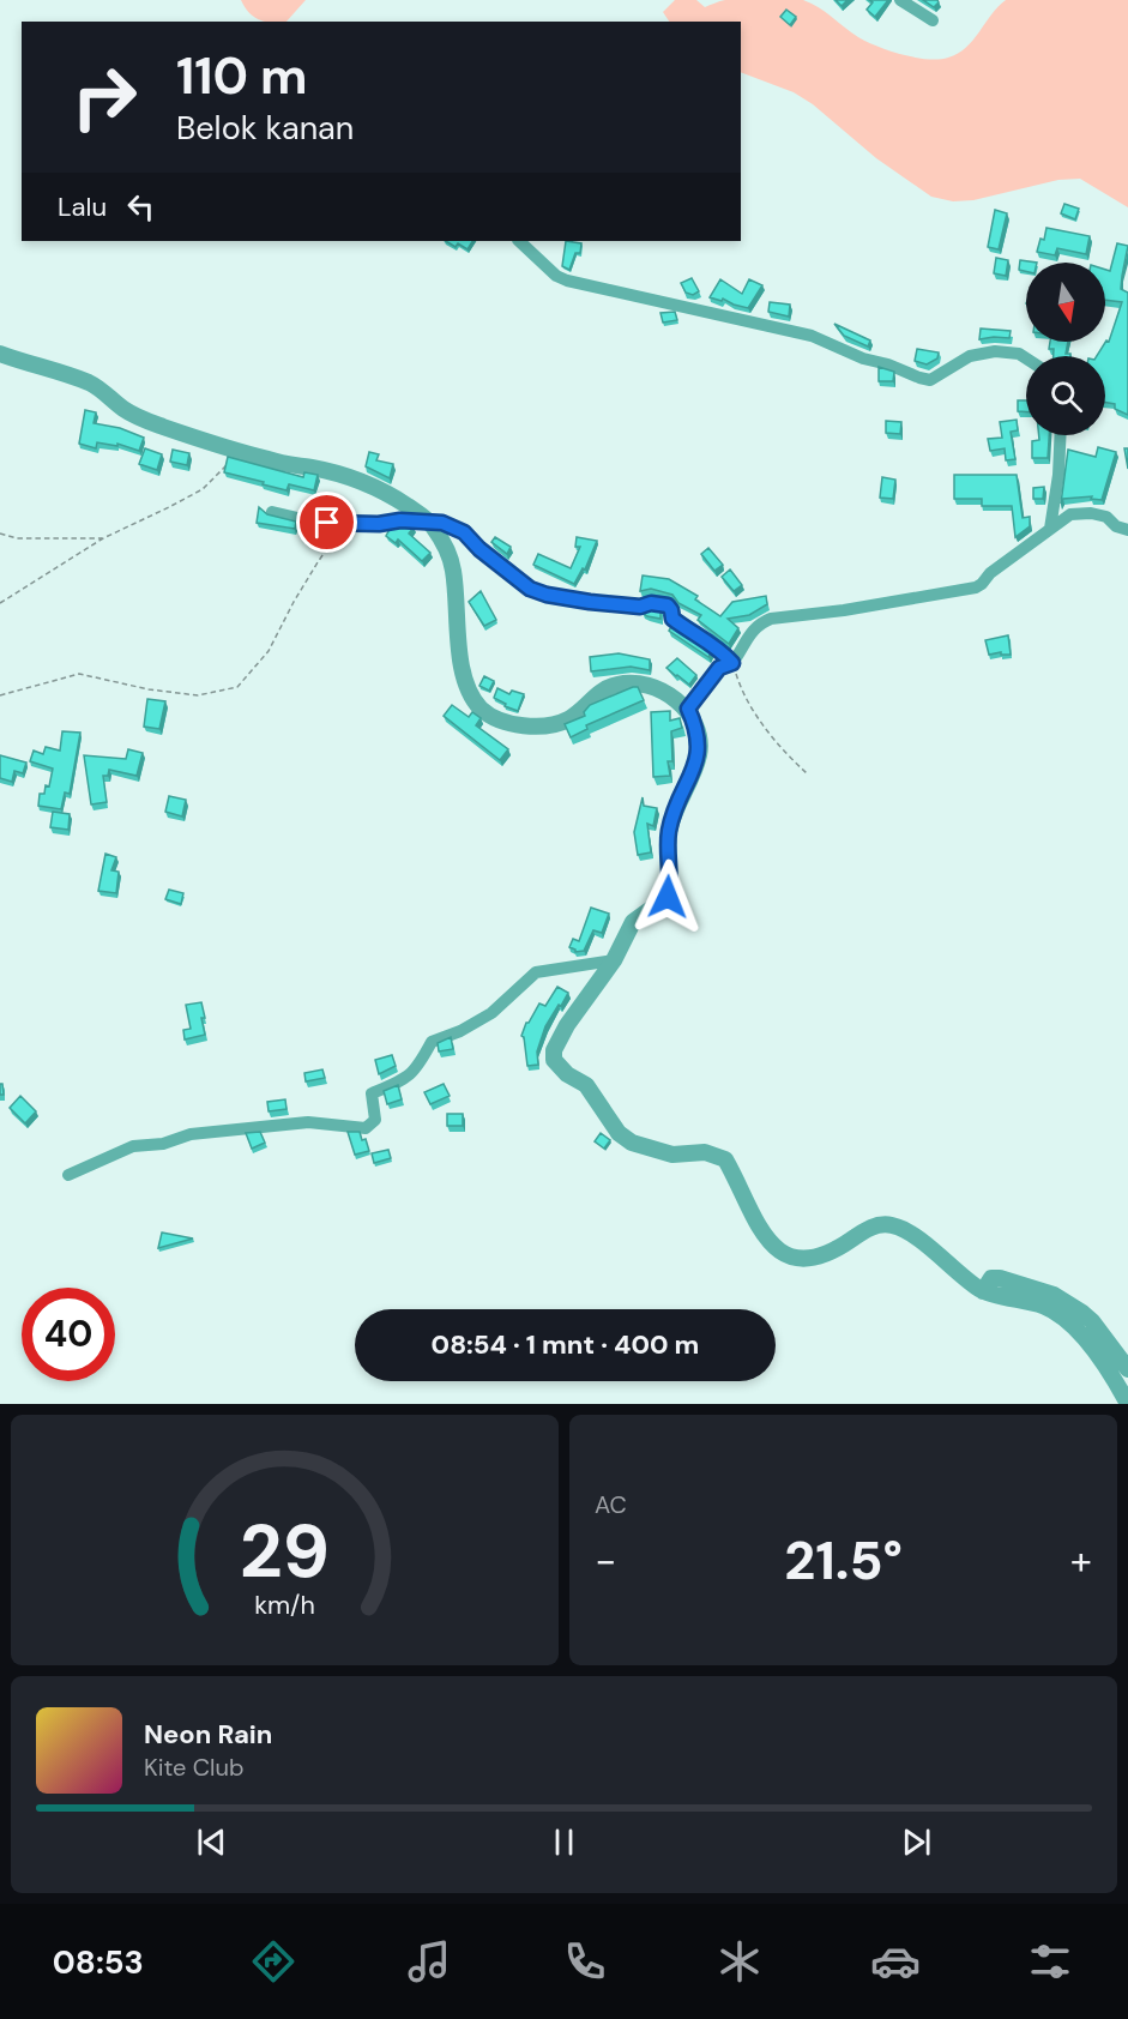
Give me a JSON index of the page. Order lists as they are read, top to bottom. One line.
{"north":"bottom","page":{"turn":["110 m","Belok kanan"],"then":"Lalu","limit":"40","trip":"08:54 · 1 mnt · 400 m","tile":"AC","heat":["−","21.5°","+"],"song":["Neon Rain","Kite Club"],"tabs":"08:53","gauge":["29","km/h"]}}
